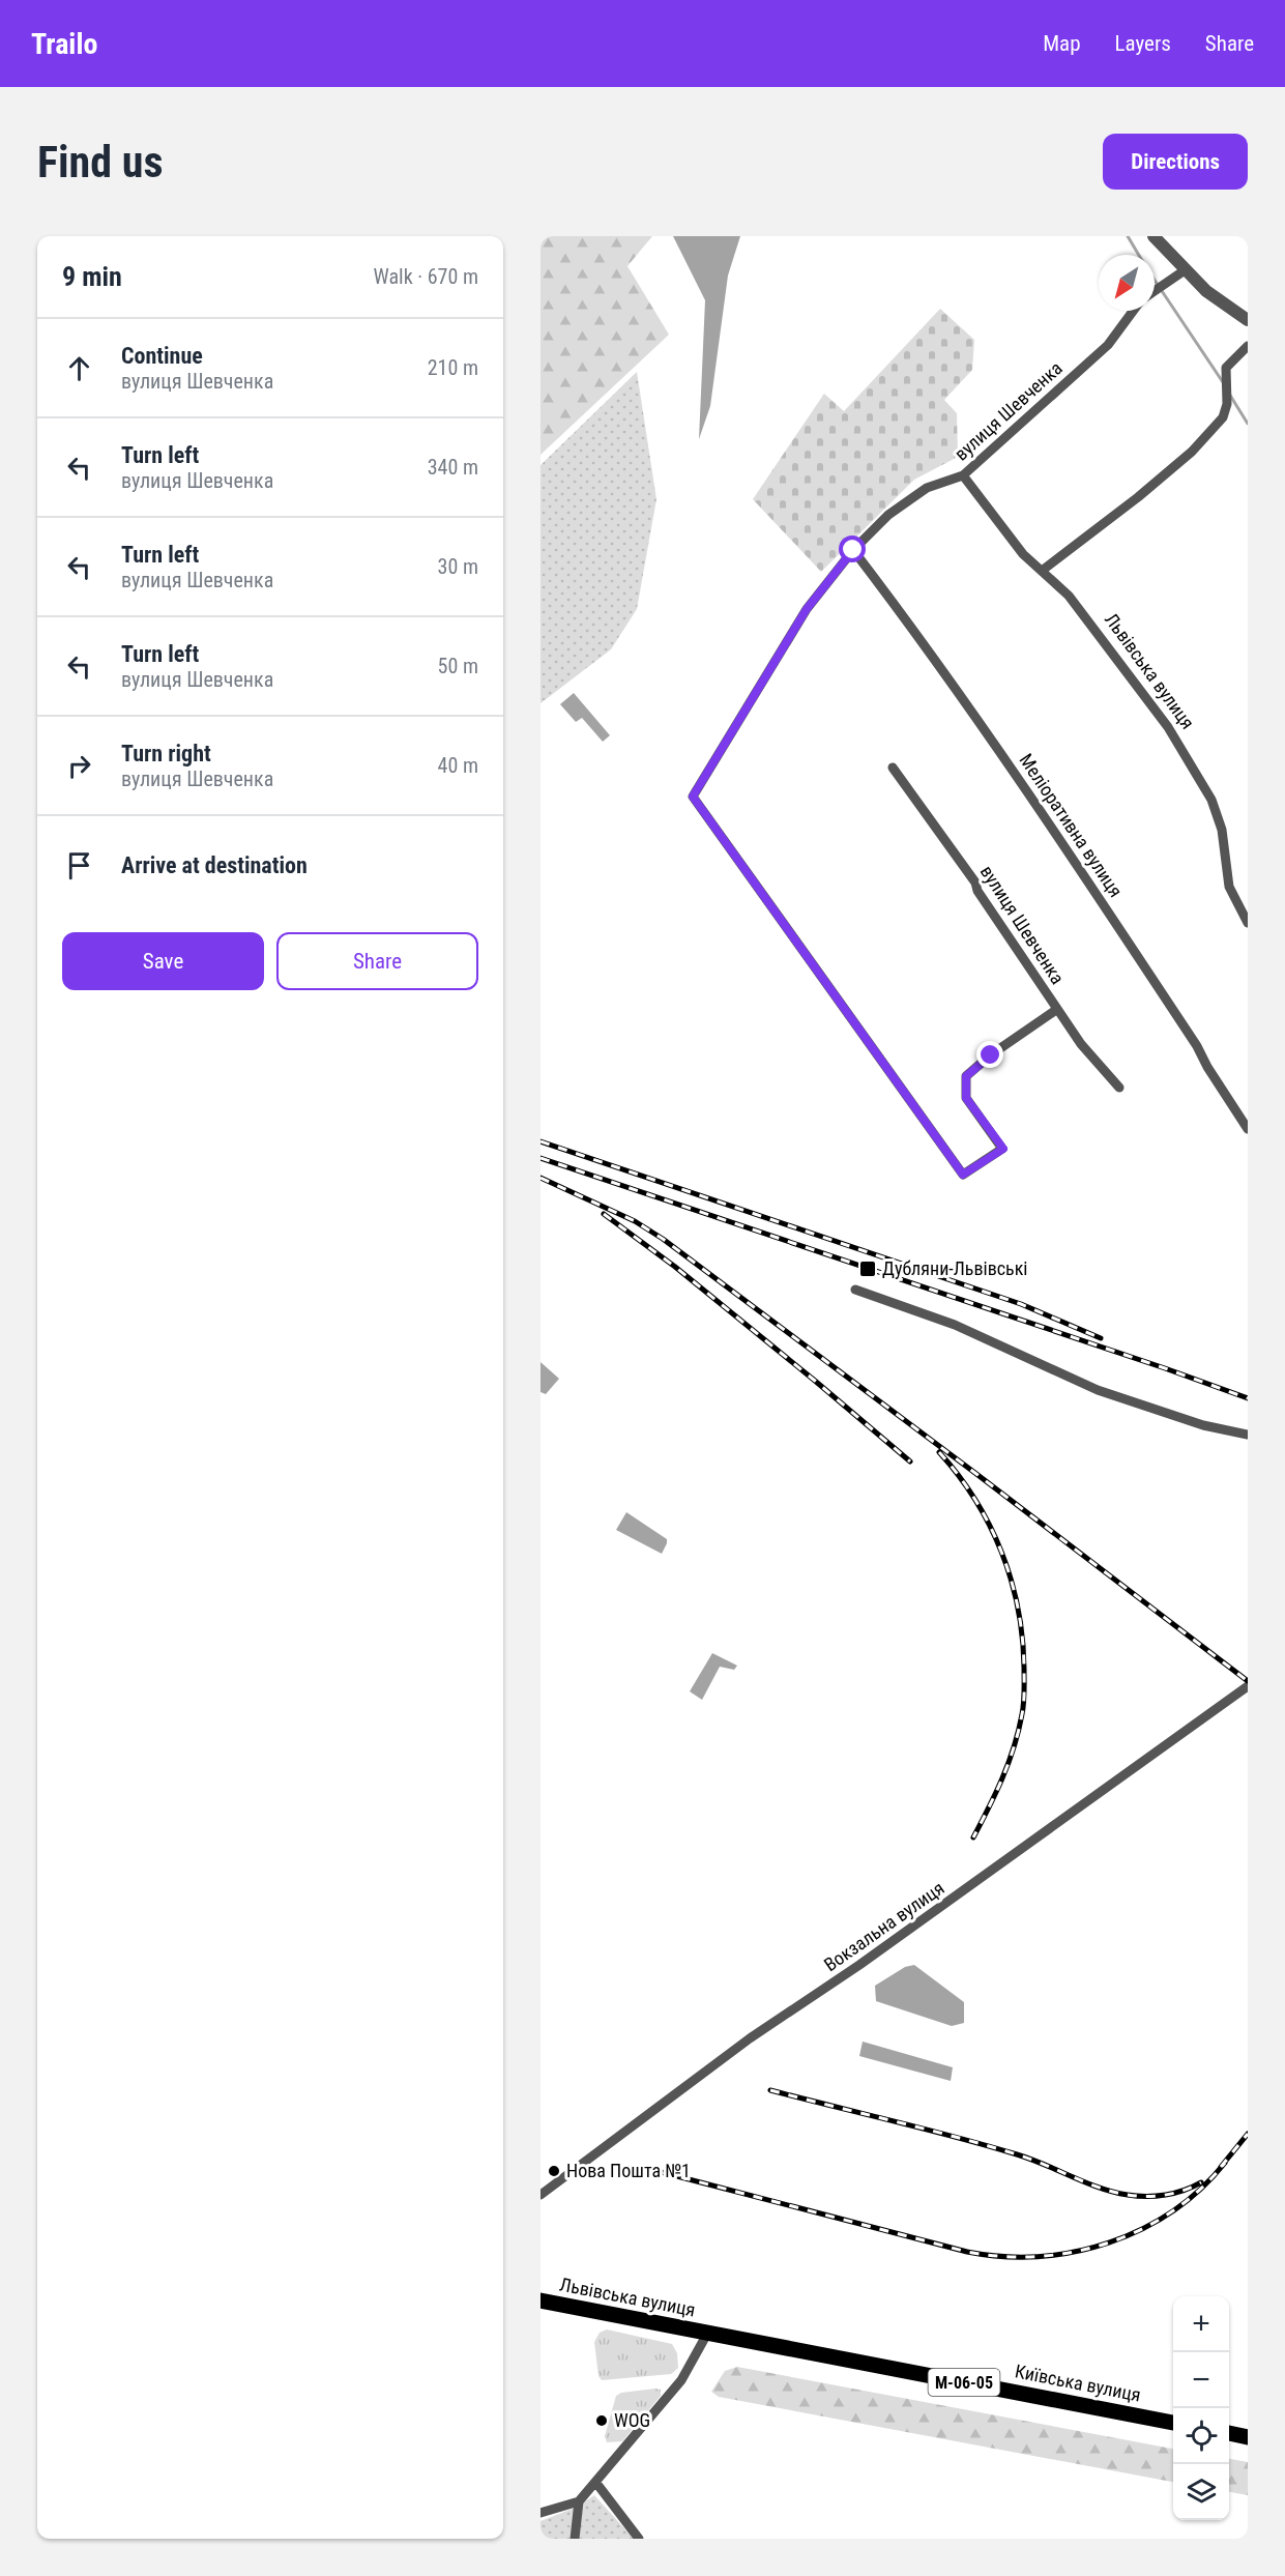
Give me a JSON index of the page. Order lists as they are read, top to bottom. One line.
{"streets":{"highway":["Львівська вулиця","М-06-05","Київська вулиця"],"street":["вулиця Шевченка","Меліоративна вулиця","Вокзальна вулиця"]},"crossings":[["вулиця Шевченка","Львівська вулиця"],["вулиця Шевченка","Меліоративна вулиця"],["Львівська вулиця","Київська вулиця"]],"places":{"transit":["Дубляни-Львівські"],"other":["Нова Пошта №1","WOG"]},"north":"bottom left","page":{"header":"Trailo","nav":["Map","Layers","Share"],"buttons":["Directions",["Save","Share"]],"title":"Find us","heading":["9 min","Walk · 670 m"],"list":[["Continue","вулиця Шевченка","210 m"],["Turn left","вулиця Шевченка","340 m"],["Turn left","вулиця Шевченка","30 m"],["Turn left","вулиця Шевченка","50 m"],["Turn right","вулиця Шевченка","40 m"],"Arrive at destination"],"map_buttons":["+","−"]}}
